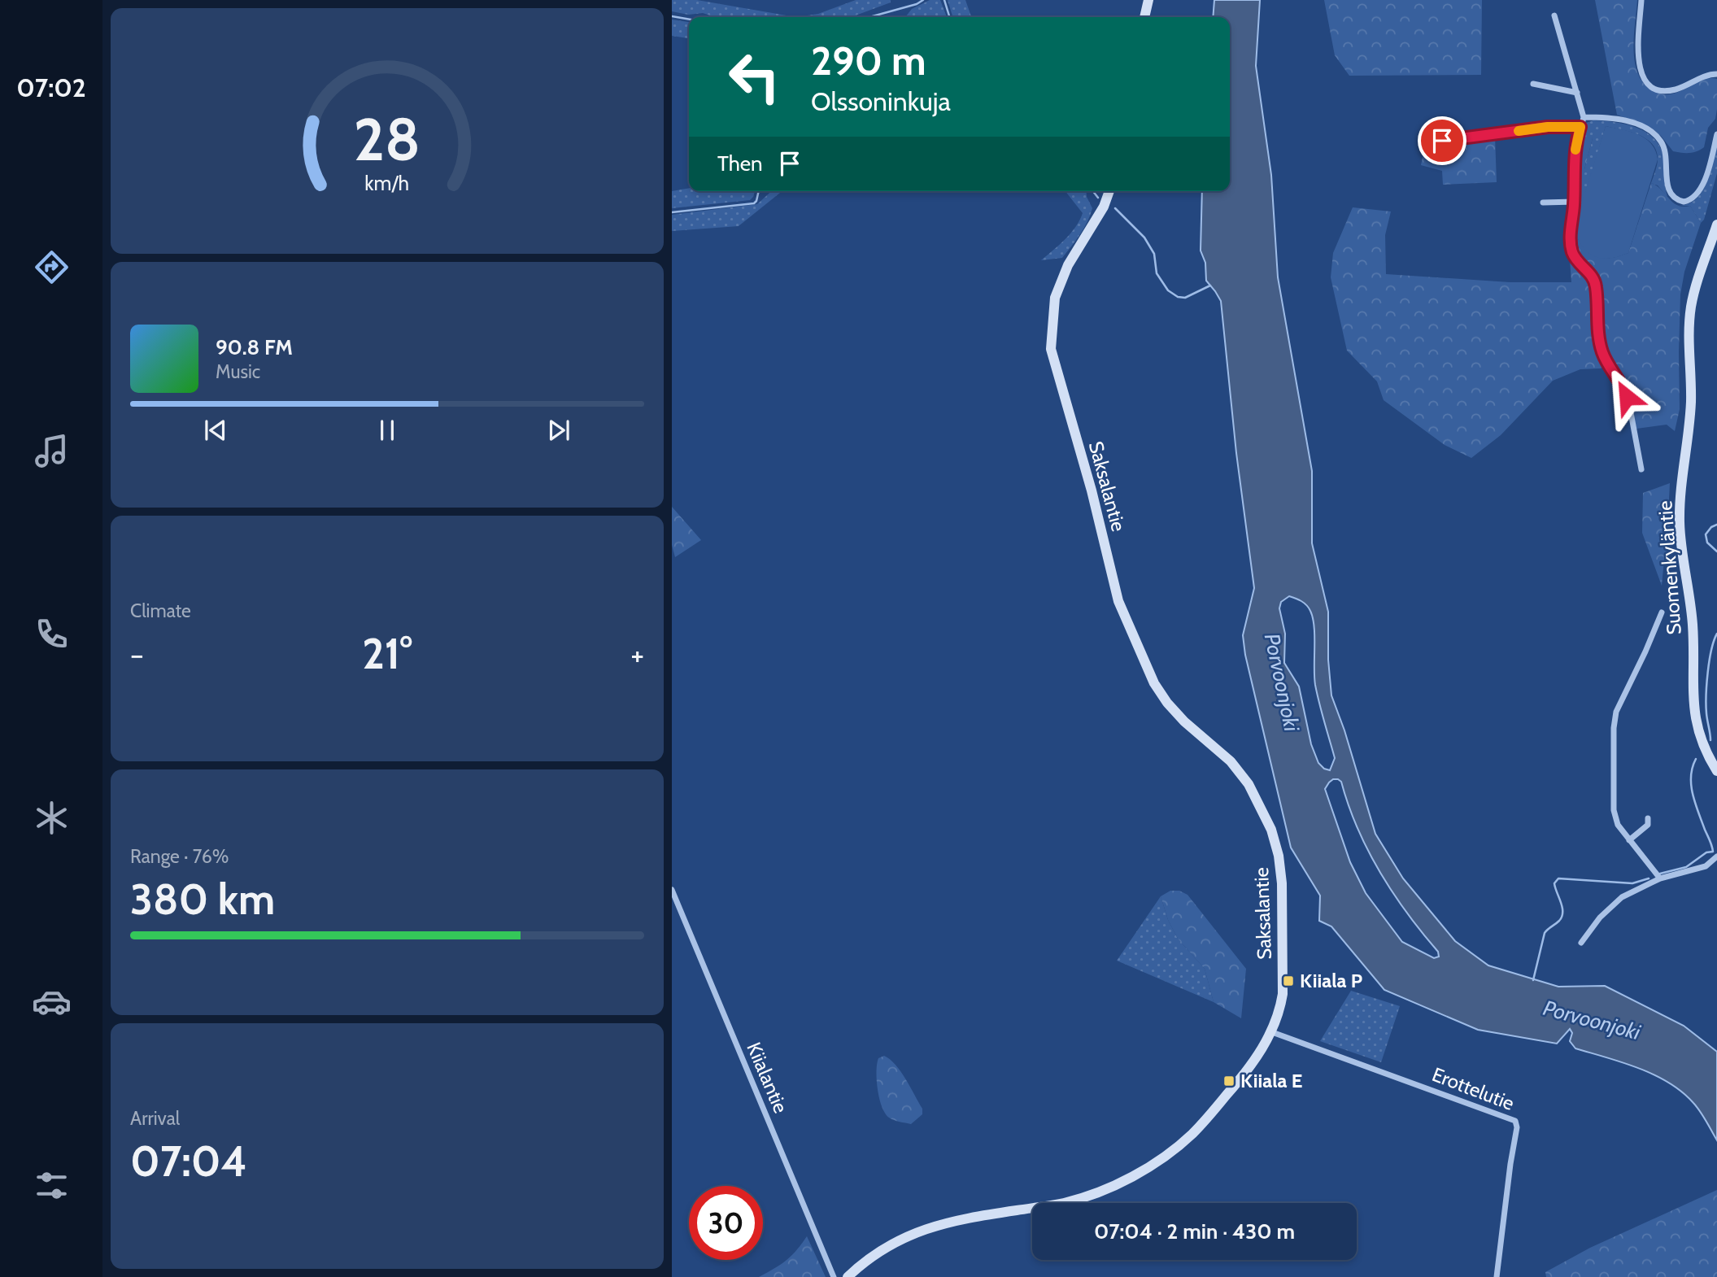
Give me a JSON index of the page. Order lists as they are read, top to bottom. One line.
{"streets":{"street":["Saksalantie","Suomenkyläntie","Kiialantie","Erottelutie"]},"crossings":[["Saksalantie","Erottelutie"]],"water":["Porvoonjoki"],"places":{"transit":["Kiiala P","Kiiala E"]},"page":{"tabs":"07:02","turn":["290 m","Olssoninkuja"],"then":"Then","song":["90.8 FM","Music"],"tile":["Climate",["Range · 76%","380 km"],["Arrival","07:04"]],"heat":["−","21°","+"],"limit":"30","trip":"07:04 · 2 min · 430 m","gauge":["28","km/h"]}}
